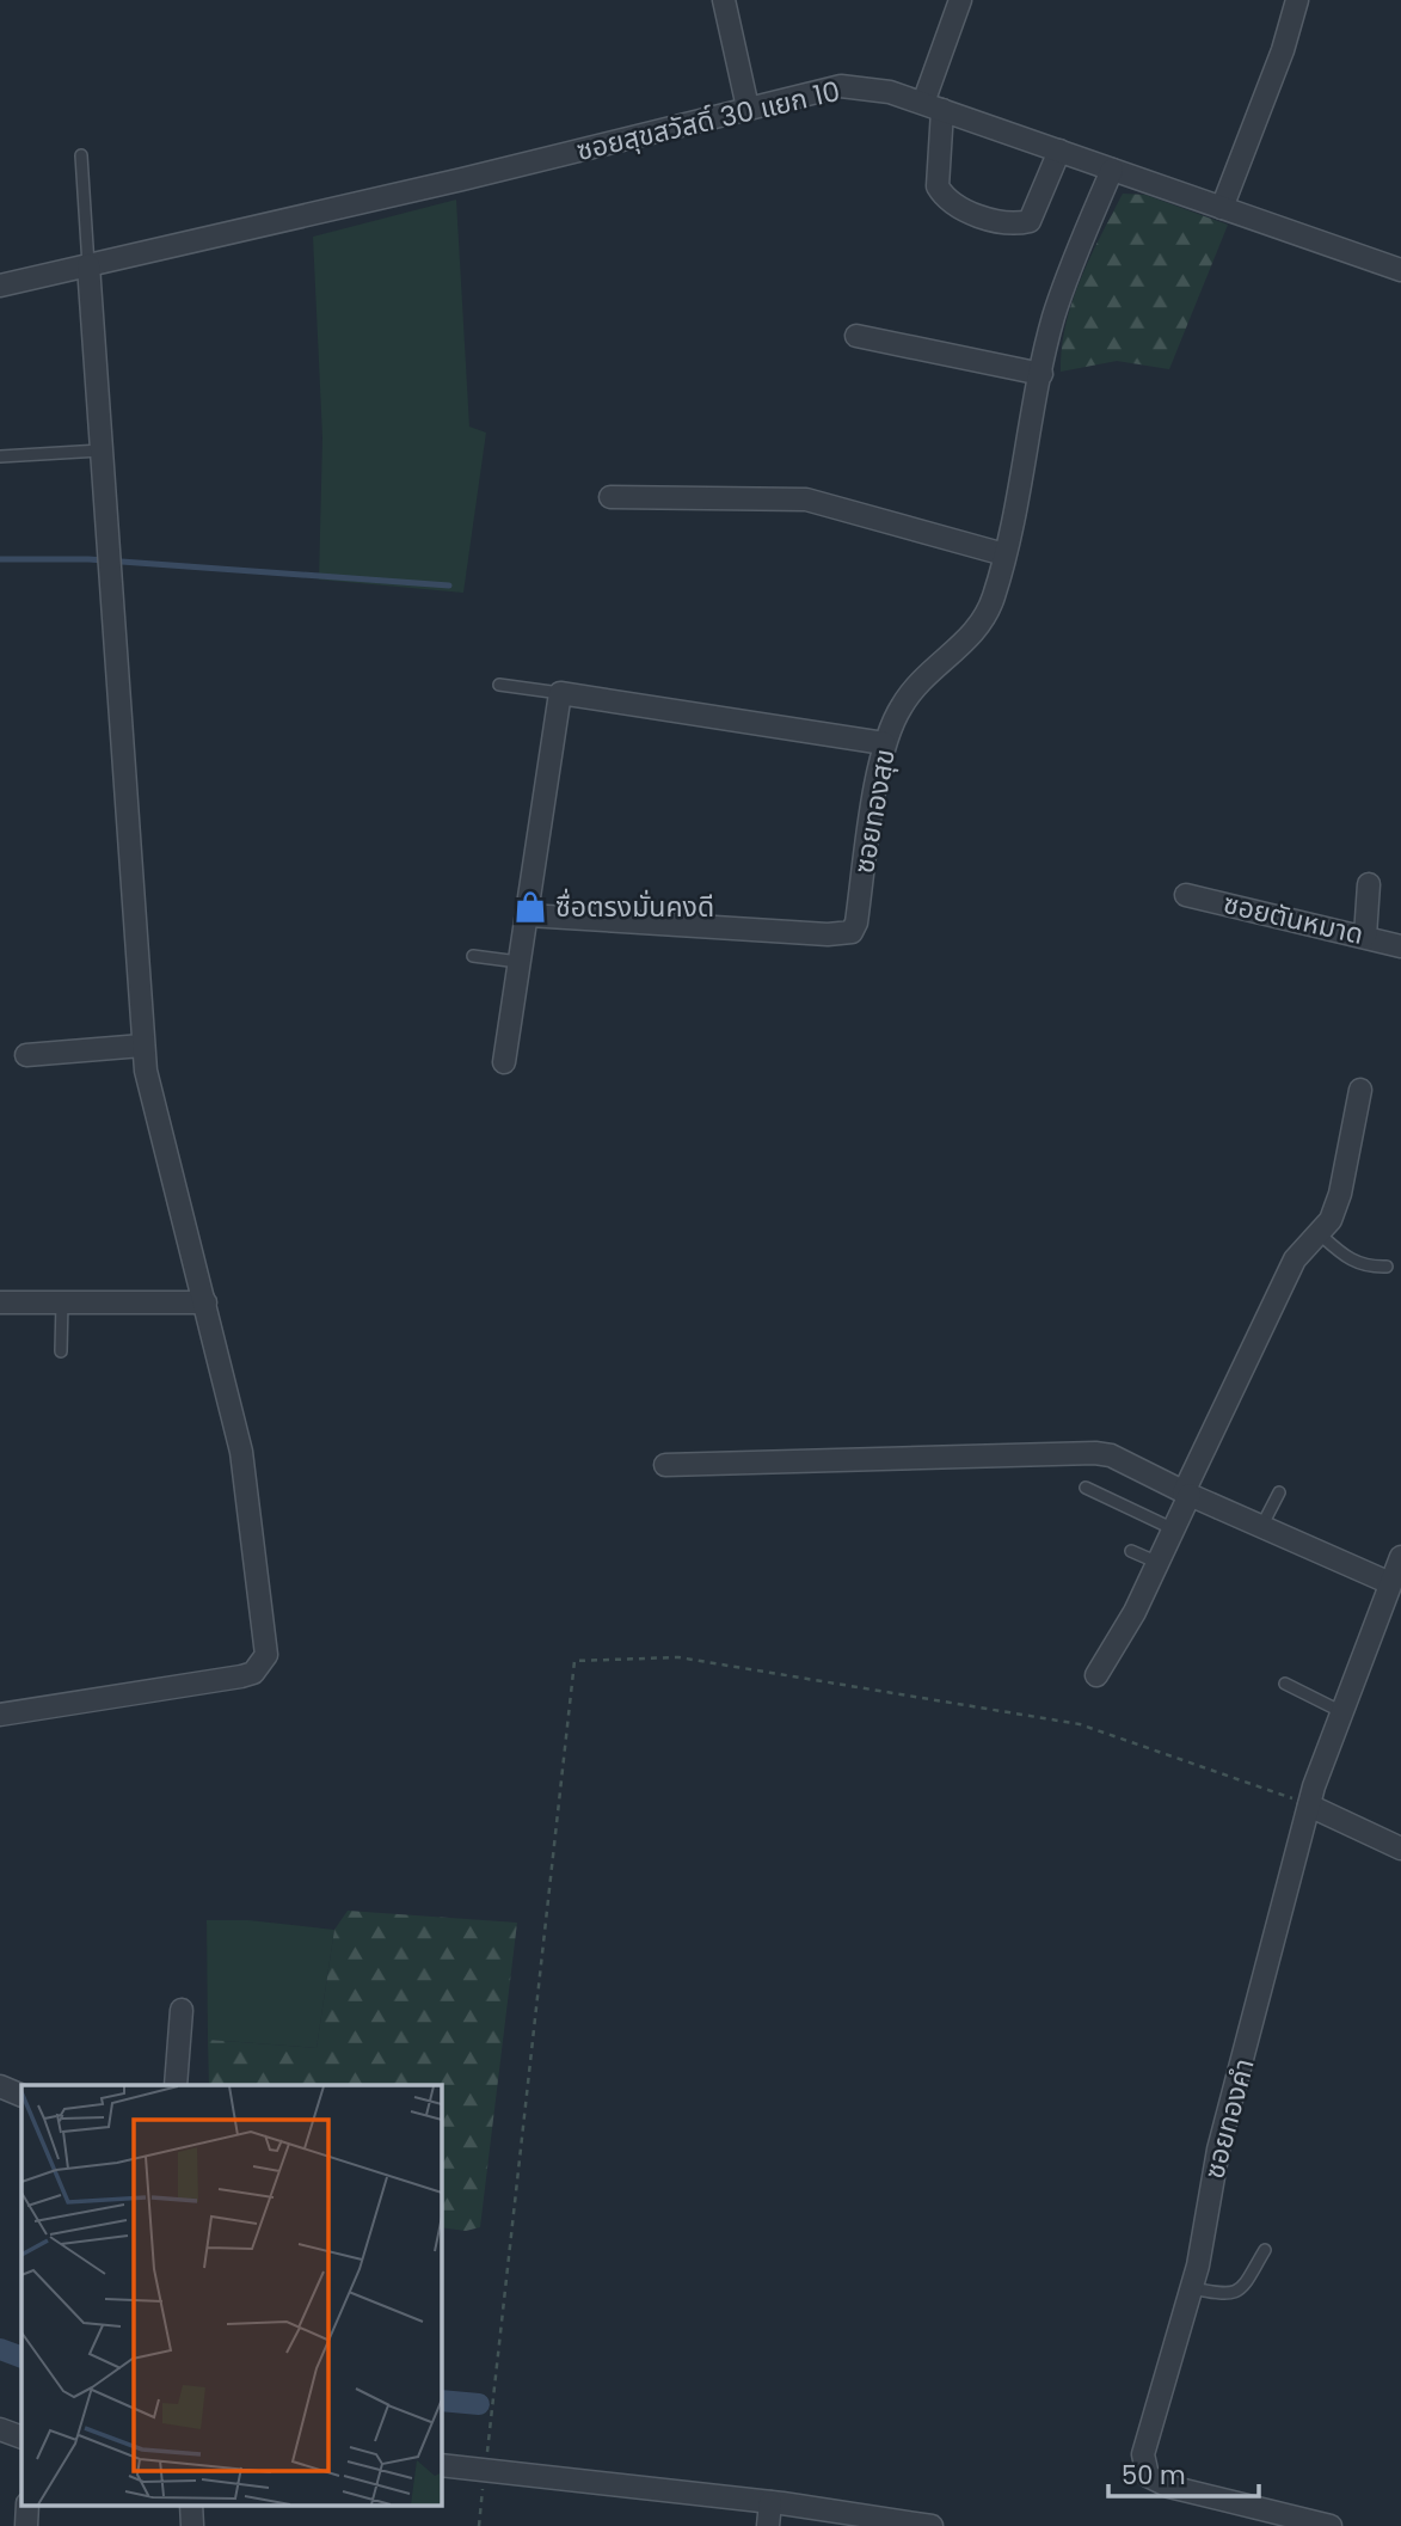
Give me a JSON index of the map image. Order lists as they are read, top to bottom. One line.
{"streets":{"street":["ซอยสุขสวัสดิ์ 30 แยก 10","ซอยทองสุข","ซอยตันหมาด","ซอยทองคำ"]},"crossings":[["ซอยสุขสวัสดิ์ 30 แยก 10","ซอยทองสุข"]],"places":{"shop":["ซื่อตรงมั่นคงดี"]},"scale_bar":"50 m"}
